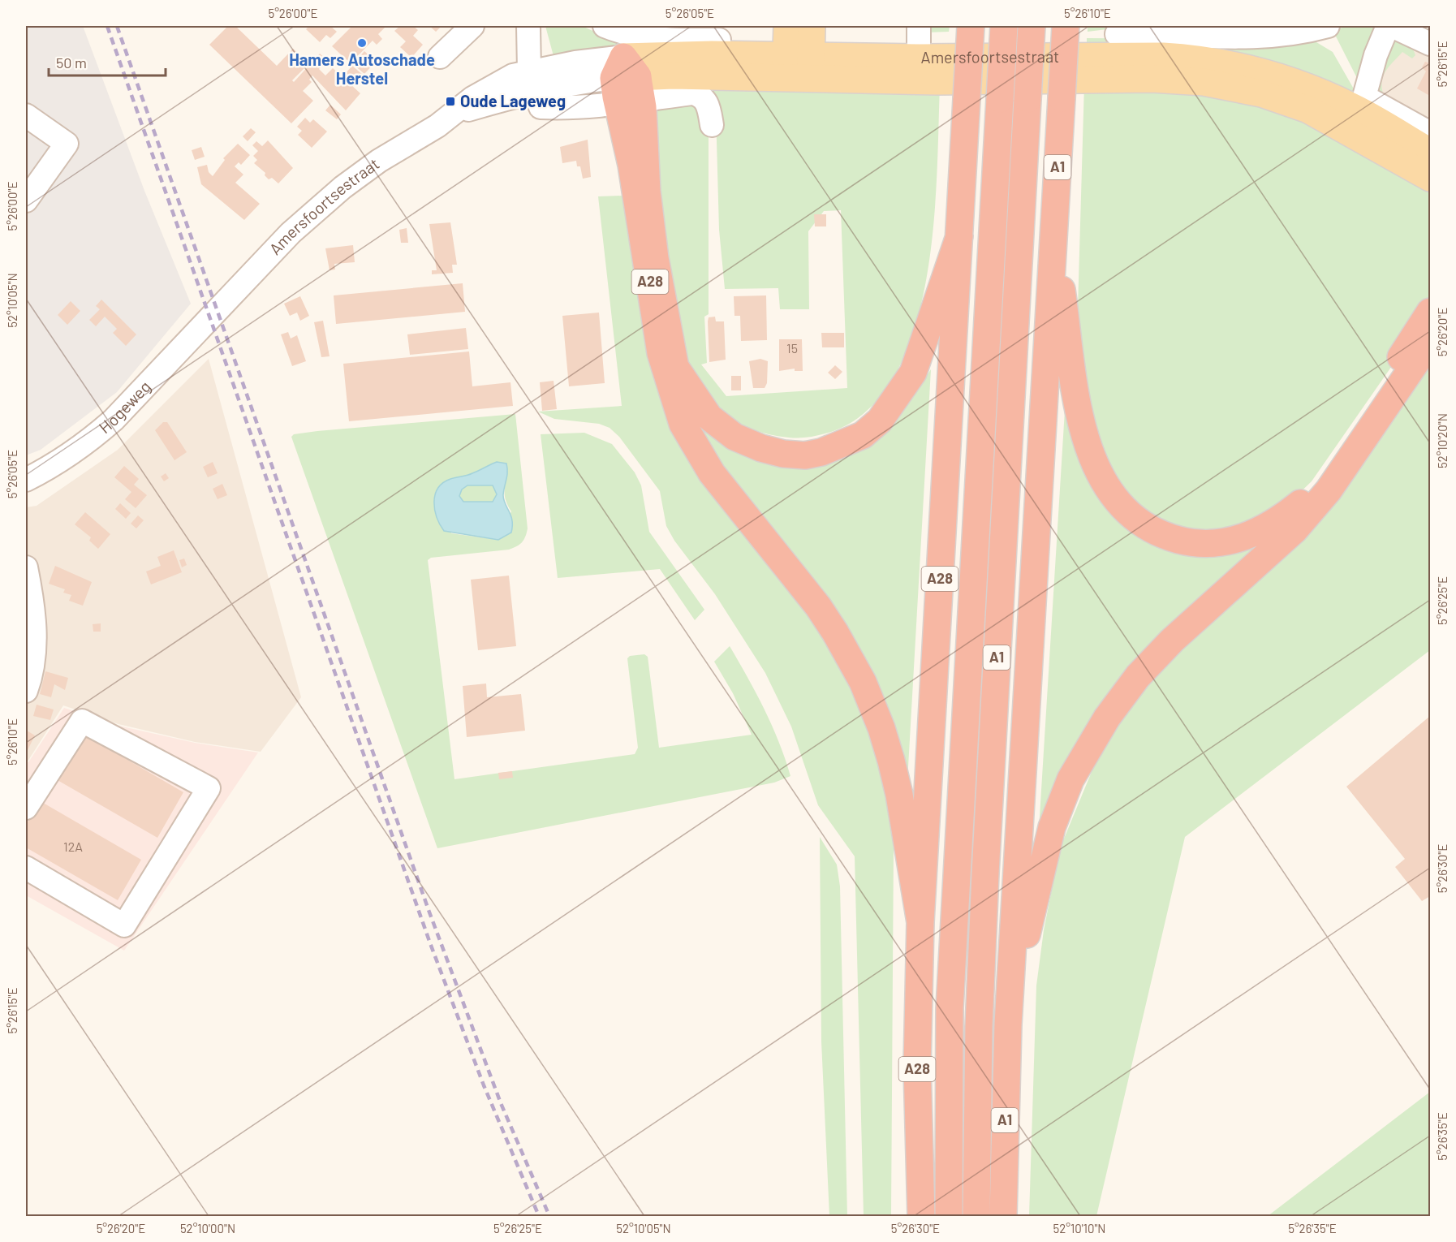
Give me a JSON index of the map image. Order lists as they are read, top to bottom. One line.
{"streets":{"highway":["A1","A28"],"main road":["Amersfoortsestraat"],"street":["Hogeweg"]},"crossings":[["Amersfoortsestraat","A28"],["Amersfoortsestraat","Hogeweg"]],"places":{"other":["Hamers Autoschade Herstel"],"transit":["Oude Lageweg"]},"house_numbers":["15","12A"],"scale_bar":"50 m","coordinates":["5°26'00\"E","5°26'05\"E","5°26'10\"E","5°26'15\"E","52°10'05\"N","5°26'20\"E","52°10'20\"N","5°26'25\"E","5°26'30\"E","5°26'35\"E","52°10'00\"N","52°10'10\"N"]}
